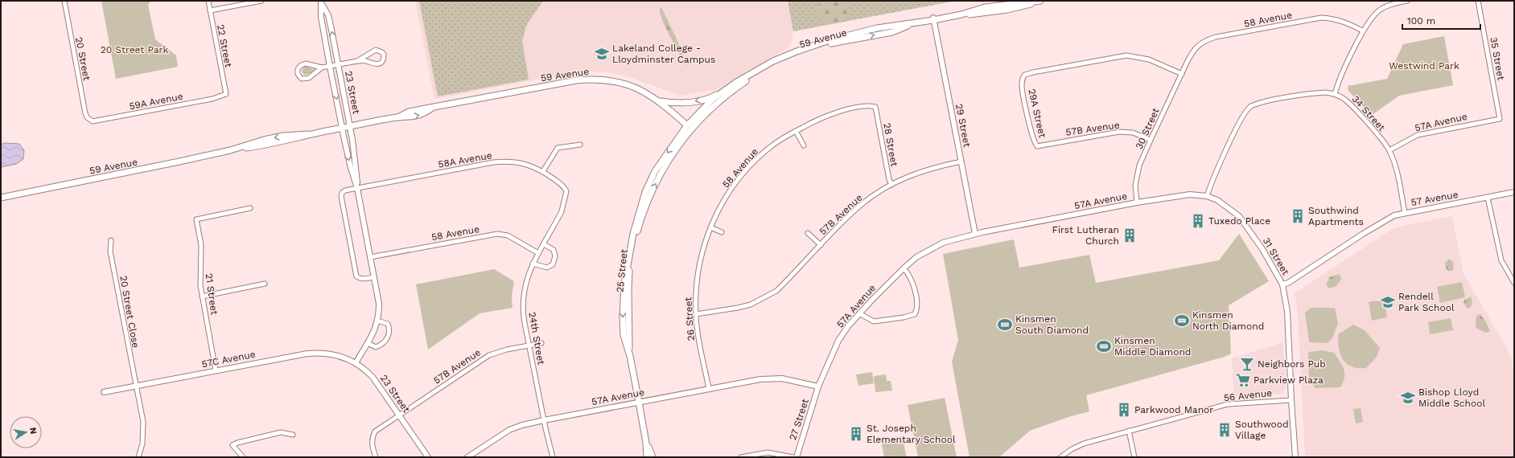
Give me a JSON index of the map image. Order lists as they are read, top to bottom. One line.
{"streets":{"main road":["59 Avenue","25 Street"],"street":["58 Avenue","22 Street","20 Street","35 Street","23 Street","59A Avenue","29A Street","34 Street","57A Avenue","29 Street","57B Avenue","30 Street","28 Street","58A Avenue","57 Avenue","31 Street","21 Street","20 Street Close","26 Street","24th Street","57C Avenue","56 Avenue","27 Street"]},"crossings":[["58 Avenue","23 Street"],["58 Avenue","30 Street"],["58 Avenue","28 Street"],["58 Avenue","26 Street"],["58 Avenue","24th Street"],["59 Avenue","23 Street"],["59 Avenue","25 Street"],["22 Street","59A Avenue"],["20 Street","59A Avenue"],["35 Street","57A Avenue"],["23 Street","57B Avenue"],["23 Street","58A Avenue"],["23 Street","57C Avenue"],["29A Street","57B Avenue"],["29A Street","30 Street"],["34 Street","57A Avenue"],["34 Street","57 Avenue"],["57A Avenue","29 Street"],["57A Avenue","30 Street"],["57A Avenue","31 Street"],["57A Avenue","26 Street"],["57A Avenue","24th Street"],["57A Avenue","27 Street"],["29 Street","57B Avenue"],["57B Avenue","30 Street"],["57B Avenue","28 Street"],["57B Avenue","26 Street"],["57B Avenue","24th Street"],["58A Avenue","24th Street"],["57 Avenue","31 Street"],["31 Street","56 Avenue"],["21 Street","57C Avenue"],["20 Street Close","57C Avenue"]],"parks":["20 Street Park","Westwind Park"],"places":{"school or university":["Lakeland College - Lloydminster Campus","Rendell Park School","Bishop Lloyd Middle School"],"building":["Southwind Apartments","Tuxedo Place","First Lutheran Church","Parkwood Manor","Southwood Village","St. Joseph Elementary School"],"sports":["Kinsmen North Diamond","Kinsmen South Diamond","Kinsmen Middle Diamond"],"bar":["Neighbors Pub"],"supermarket":["Parkview Plaza"]},"scale_bar":"100 m","north":"right"}
